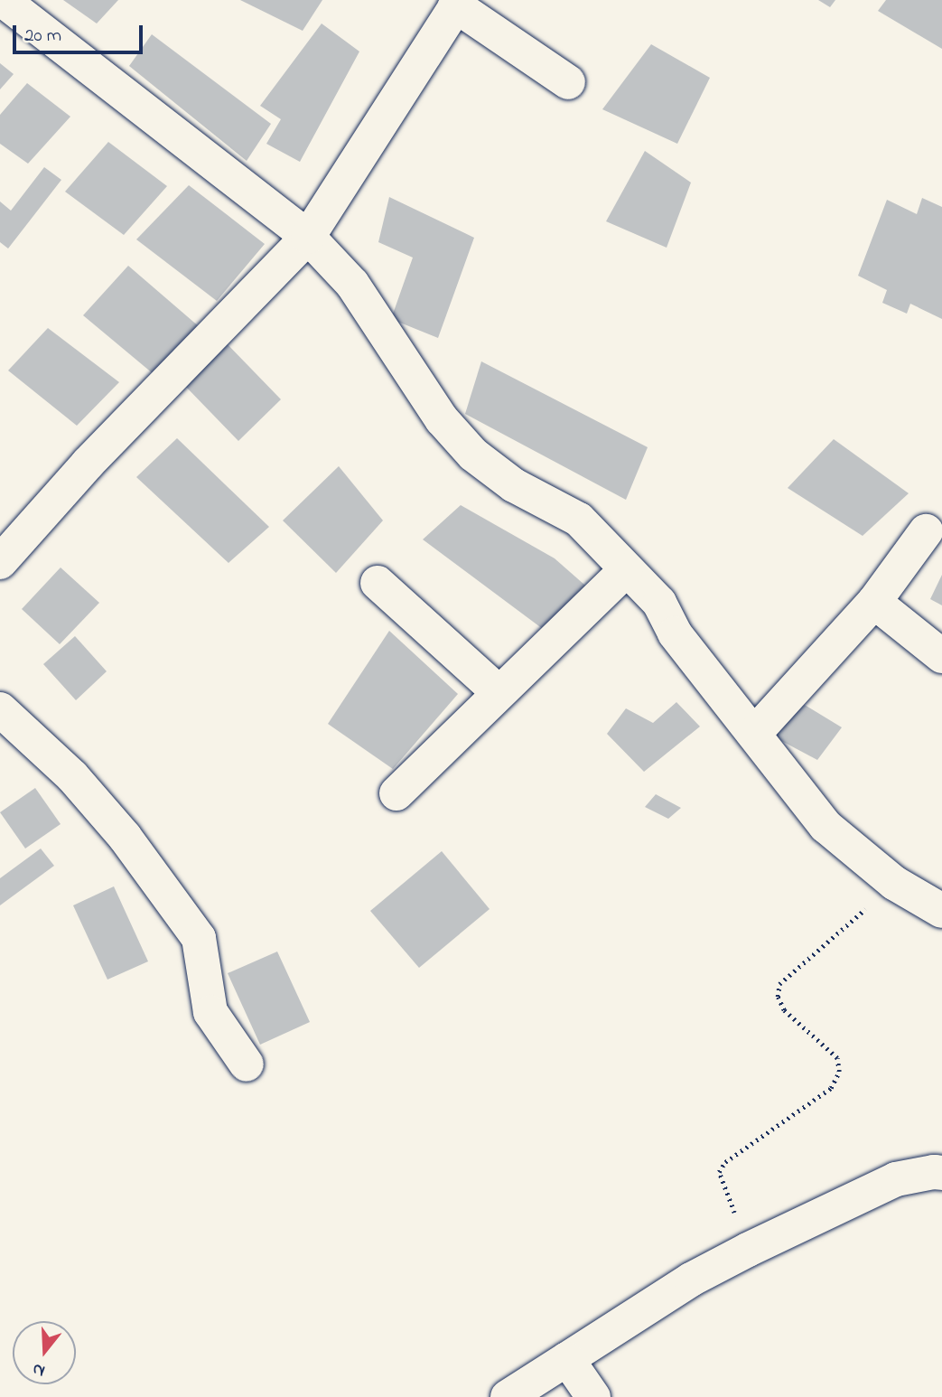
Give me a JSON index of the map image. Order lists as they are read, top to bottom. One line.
{"scale_bar":"20 m","north":"bottom"}
